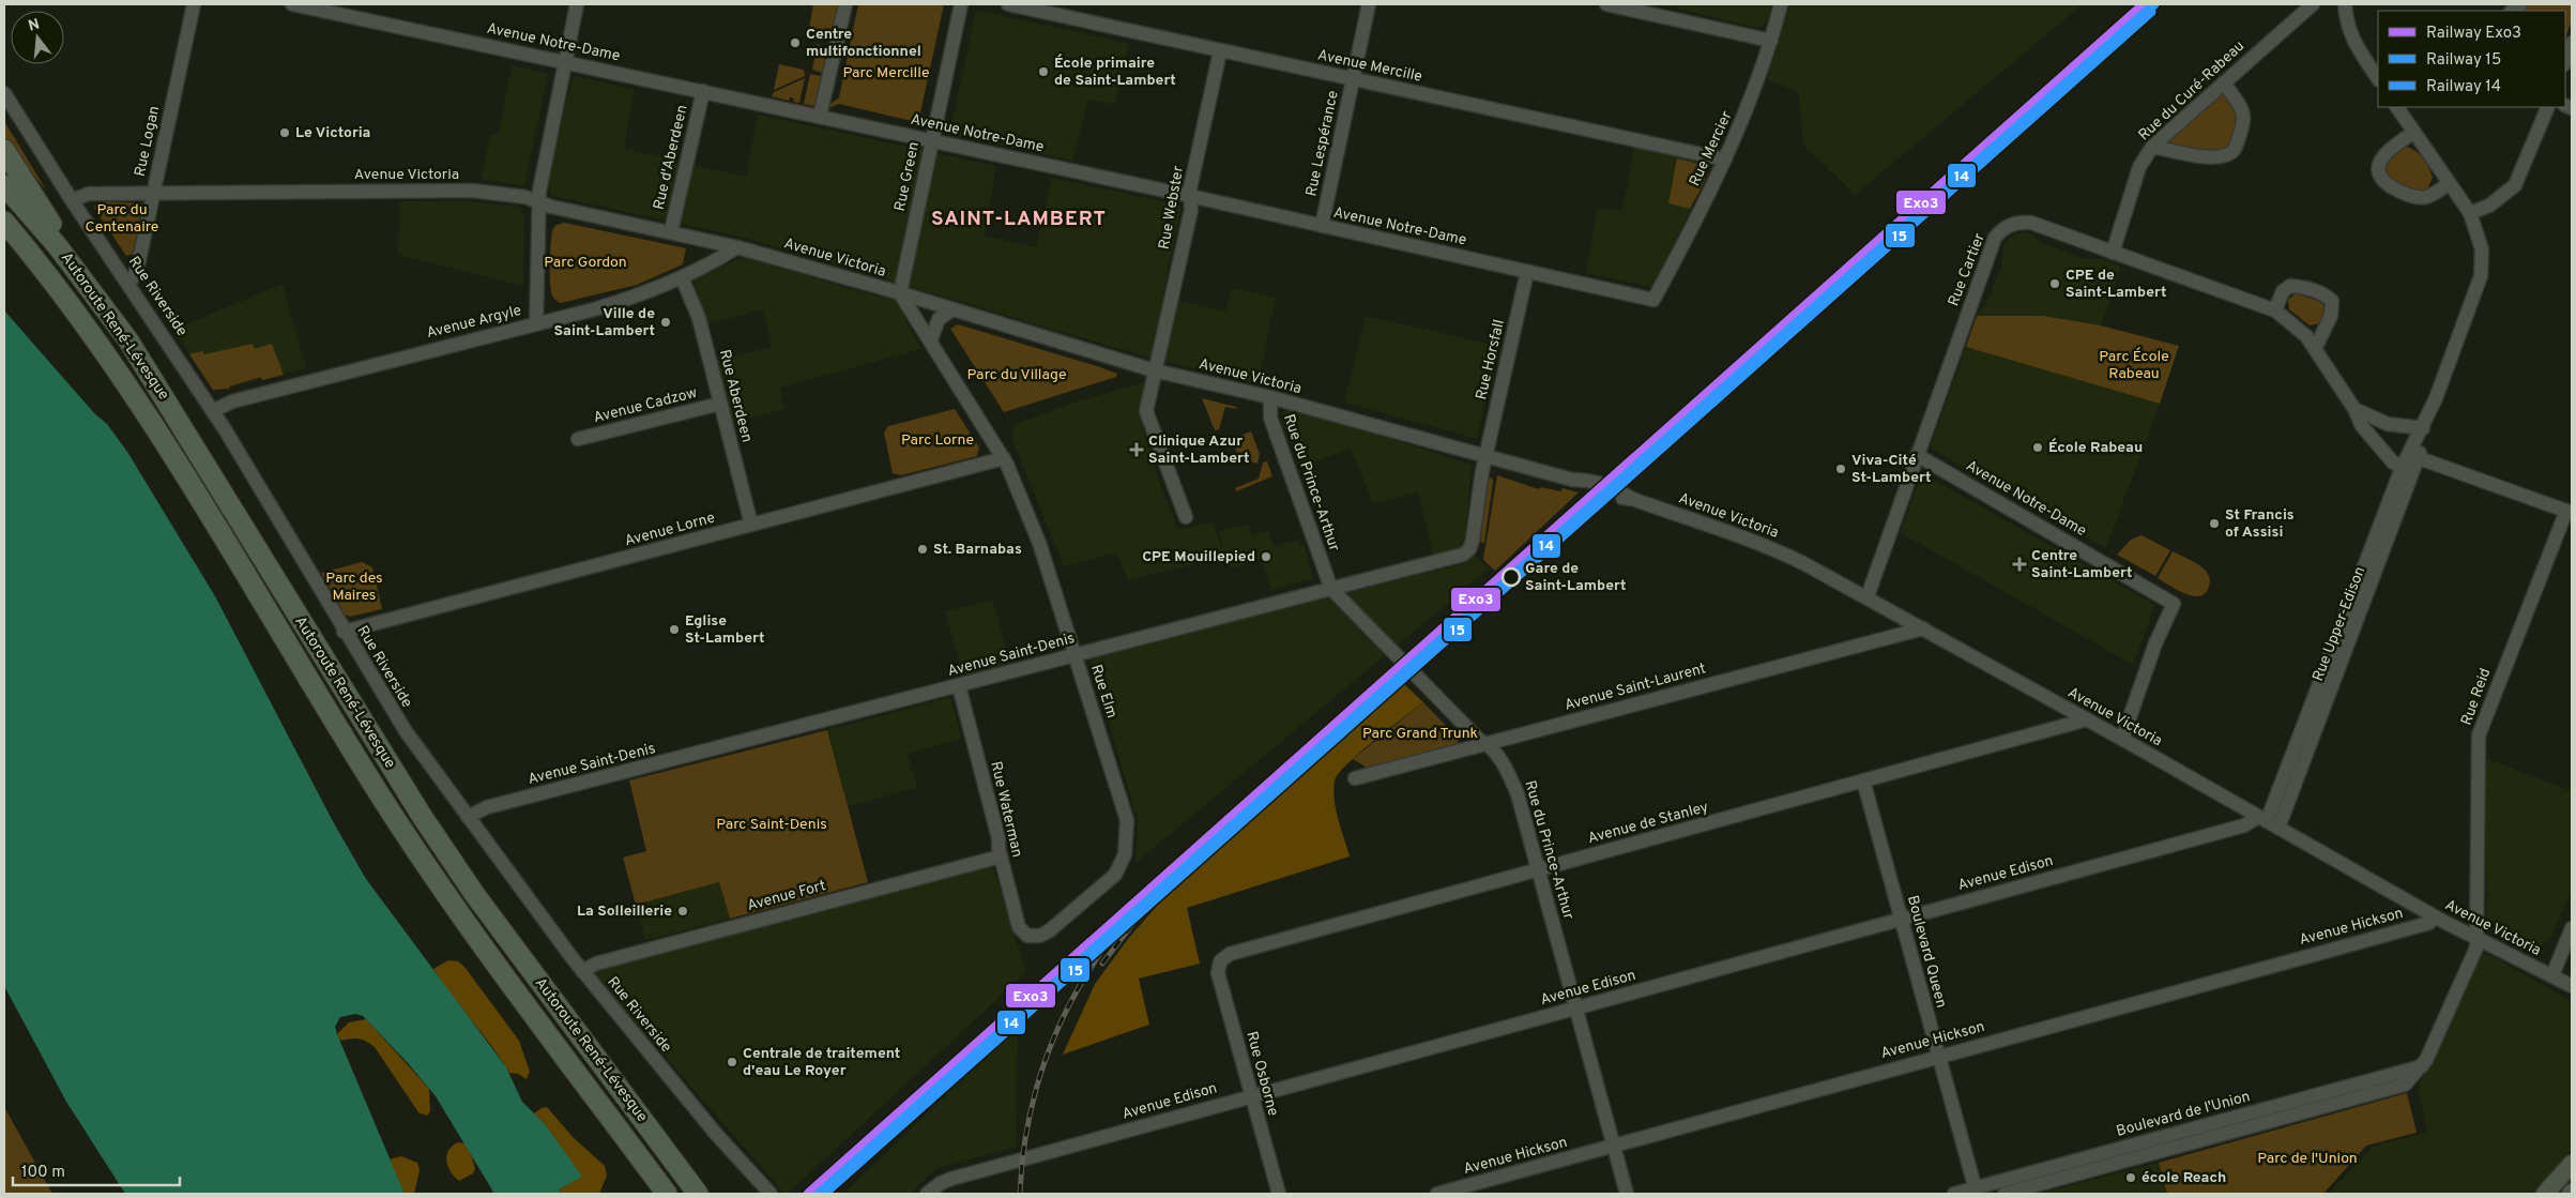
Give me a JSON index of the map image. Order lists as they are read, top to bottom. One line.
{"streets":{"highway":["Autoroute René-Lévesque"],"street":["Avenue Notre-Dame","Avenue Mercille","Rue du Curé-Rabeau","Rue Logan","Rue Lespérance","Rue Mercier","Rue d'Aberdeen","Avenue Victoria","Rue Green","Rue Webster","Rue Cartier","Rue Riverside","Avenue Argyle","Rue Horsfall","Rue Aberdeen","Avenue Cadzow","Rue du Prince-Arthur","Avenue Lorne","Rue Upper-Edison","Avenue Saint-Denis","Avenue Saint-Laurent","Rue Elm","Rue Reid","Rue Waterman","Avenue de Stanley","Avenue Edison","Avenue Fort","Avenue Hickson","Boulevard Queen","Rue Osborne","Boulevard de l'Union"]},"crossings":[["Avenue Notre-Dame","Rue Lespérance"],["Avenue Notre-Dame","Rue Mercier"],["Avenue Notre-Dame","Rue d'Aberdeen"],["Avenue Notre-Dame","Avenue Victoria"],["Avenue Notre-Dame","Rue Green"],["Avenue Notre-Dame","Rue Webster"],["Avenue Notre-Dame","Rue Cartier"],["Avenue Notre-Dame","Rue Horsfall"],["Avenue Mercille","Rue Lespérance"],["Avenue Mercille","Rue Mercier"],["Avenue Mercille","Rue Webster"],["Rue du Curé-Rabeau","Rue Cartier"],["Rue Logan","Avenue Victoria"],["Rue Logan","Rue Riverside"],["Rue d'Aberdeen","Avenue Victoria"],["Avenue Victoria","Rue Green"],["Avenue Victoria","Rue Webster"],["Avenue Victoria","Rue Cartier"],["Avenue Victoria","Rue Riverside"],["Avenue Victoria","Avenue Argyle"],["Avenue Victoria","Rue Horsfall"],["Avenue Victoria","Rue du Prince-Arthur"],["Avenue Victoria","Rue Upper-Edison"],["Avenue Victoria","Avenue Saint-Denis"],["Avenue Victoria","Avenue Saint-Laurent"],["Avenue Victoria","Rue Elm"],["Avenue Victoria","Rue Reid"],["Avenue Victoria","Avenue de Stanley"],["Avenue Victoria","Avenue Edison"],["Avenue Victoria","Avenue Hickson"],["Avenue Victoria","Boulevard de l'Union"],["Rue Green","Rue Elm"],["Rue Cartier","Rue Upper-Edison"],["Rue Riverside","Avenue Argyle"],["Rue Riverside","Avenue Lorne"],["Rue Riverside","Avenue Saint-Denis"],["Rue Riverside","Avenue Fort"],["Avenue Argyle","Rue Aberdeen"],["Rue Horsfall","Avenue Saint-Denis"],["Rue Aberdeen","Avenue Cadzow"],["Rue Aberdeen","Avenue Lorne"],["Rue du Prince-Arthur","Avenue Saint-Denis"],["Rue du Prince-Arthur","Avenue Saint-Laurent"],["Rue du Prince-Arthur","Avenue de Stanley"],["Rue du Prince-Arthur","Avenue Edison"],["Rue du Prince-Arthur","Avenue Hickson"],["Avenue Lorne","Rue Elm"],["Rue Upper-Edison","Avenue Edison"],["Avenue Saint-Denis","Rue Elm"],["Avenue Saint-Denis","Rue Waterman"],["Rue Elm","Rue Waterman"],["Rue Reid","Boulevard de l'Union"],["Rue Waterman","Avenue Fort"],["Avenue de Stanley","Boulevard Queen"],["Avenue de Stanley","Rue Osborne"],["Avenue Edison","Boulevard Queen"],["Avenue Edison","Rue Osborne"],["Avenue Hickson","Boulevard Queen"],["Boulevard Queen","Boulevard de l'Union"]],"districts":["SAINT-LAMBERT"],"parks":["Parc Mercille","Parc du Centenaire","Parc Gordon","Parc École Rabeau","Parc du Village","Parc Lorne","Parc des Maires","Parc Grand Trunk","Parc Saint-Denis","Parc de l'Union"],"places":{"other":["Centre multifonctionnel","École primaire de Saint-Lambert","Le Victoria","CPE de Saint-Lambert","Ville de Saint-Lambert","École Rabeau","Viva-Cité St-Lambert","St Francis of Assisi","St. Barnabas","CPE Mouillepied","Gare de Saint-Lambert","Eglise St-Lambert","La Solleillerie","Centrale de traitement d'eau Le Royer","école Reach"],"health":["Clinique Azur Saint-Lambert","Centre Saint-Lambert"]},"lines":["rail line Exo3","rail line 14","rail line 15"],"legend":["Railway Exo3","Railway 15","Railway 14"],"scale_bar":"100 m","north":"top"}
